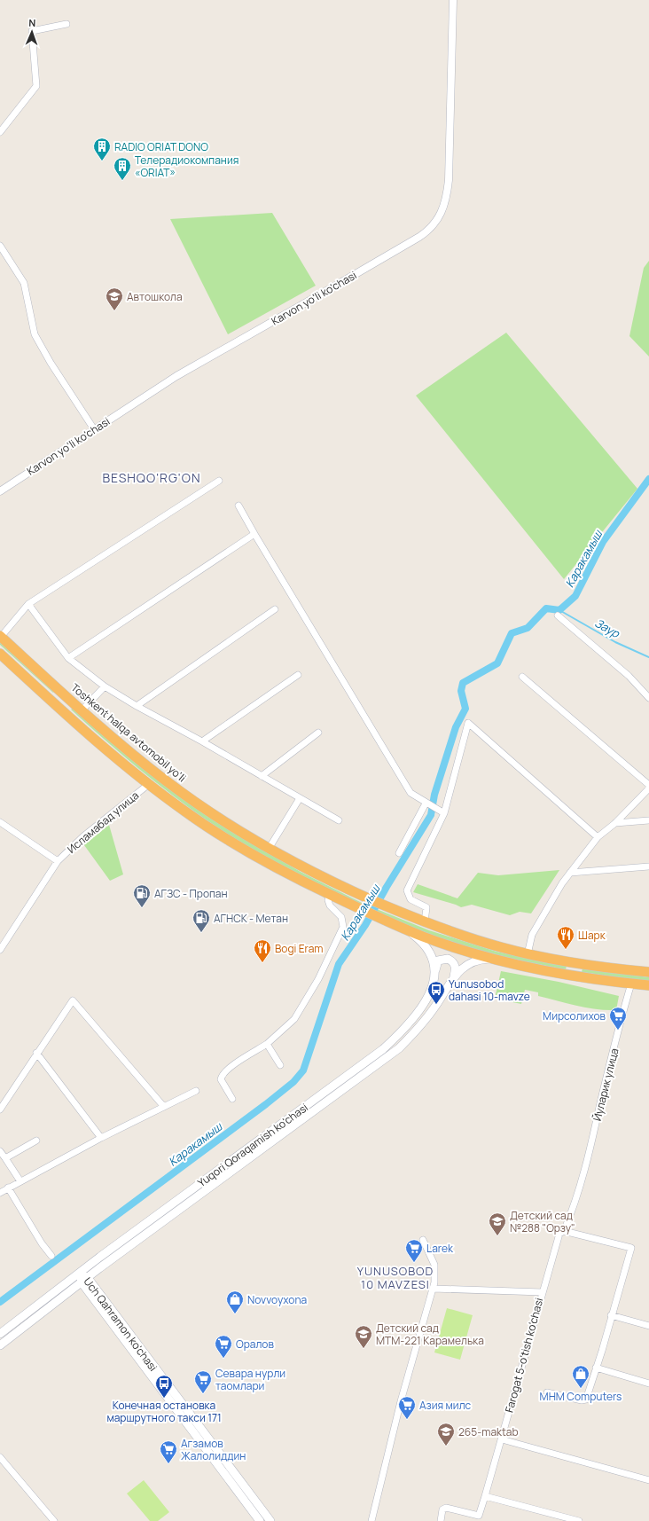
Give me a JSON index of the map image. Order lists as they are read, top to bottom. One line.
{"streets":{"highway":["Toshkent halqa avtomobil yo'li"],"main road":["Yuqori Qoraqamish ko'chasi","Uch Qahramon ko'chasi"],"street":["Karvon yo‘li ko'chasi","Исламабад улица","Йуларик улица","Farogat 5-o'tish ko'chasi"]},"crossings":[["Йуларик улица","Farogat 5-o'tish ko'chasi"],["Yuqori Qoraqamish ko'chasi","Uch Qahramon ko'chasi"]],"districts":["BESHQO'RG'ON","YUNUSOBOD 10 MAVZESI"],"water":["Каракамыш","Заур"],"places":{"building":["RADIO ORIAT DONO","Телерадиокомпания «ORIAT»"],"school or university":["Автошкола","Детский сад №288 \"Орзу\"","Детский сад МТМ-221 Карамелька","265-maktab"],"fuel station":["АГЗС - Пропан","АГНСК - Метан"],"restaurant":["Шарк","Bogi Eram"],"bus stop":["Yunusobod dahasi 10-mavze","Конечная остановка маршрутного такси 171"],"supermarket":["Мирсолихов","Larek","Оралов","Севара нурли таомлари","Азия милс","Агзамов Жалолиддин"],"shop":["Novvoyxona","MHM Computers"]},"north":"top"}
